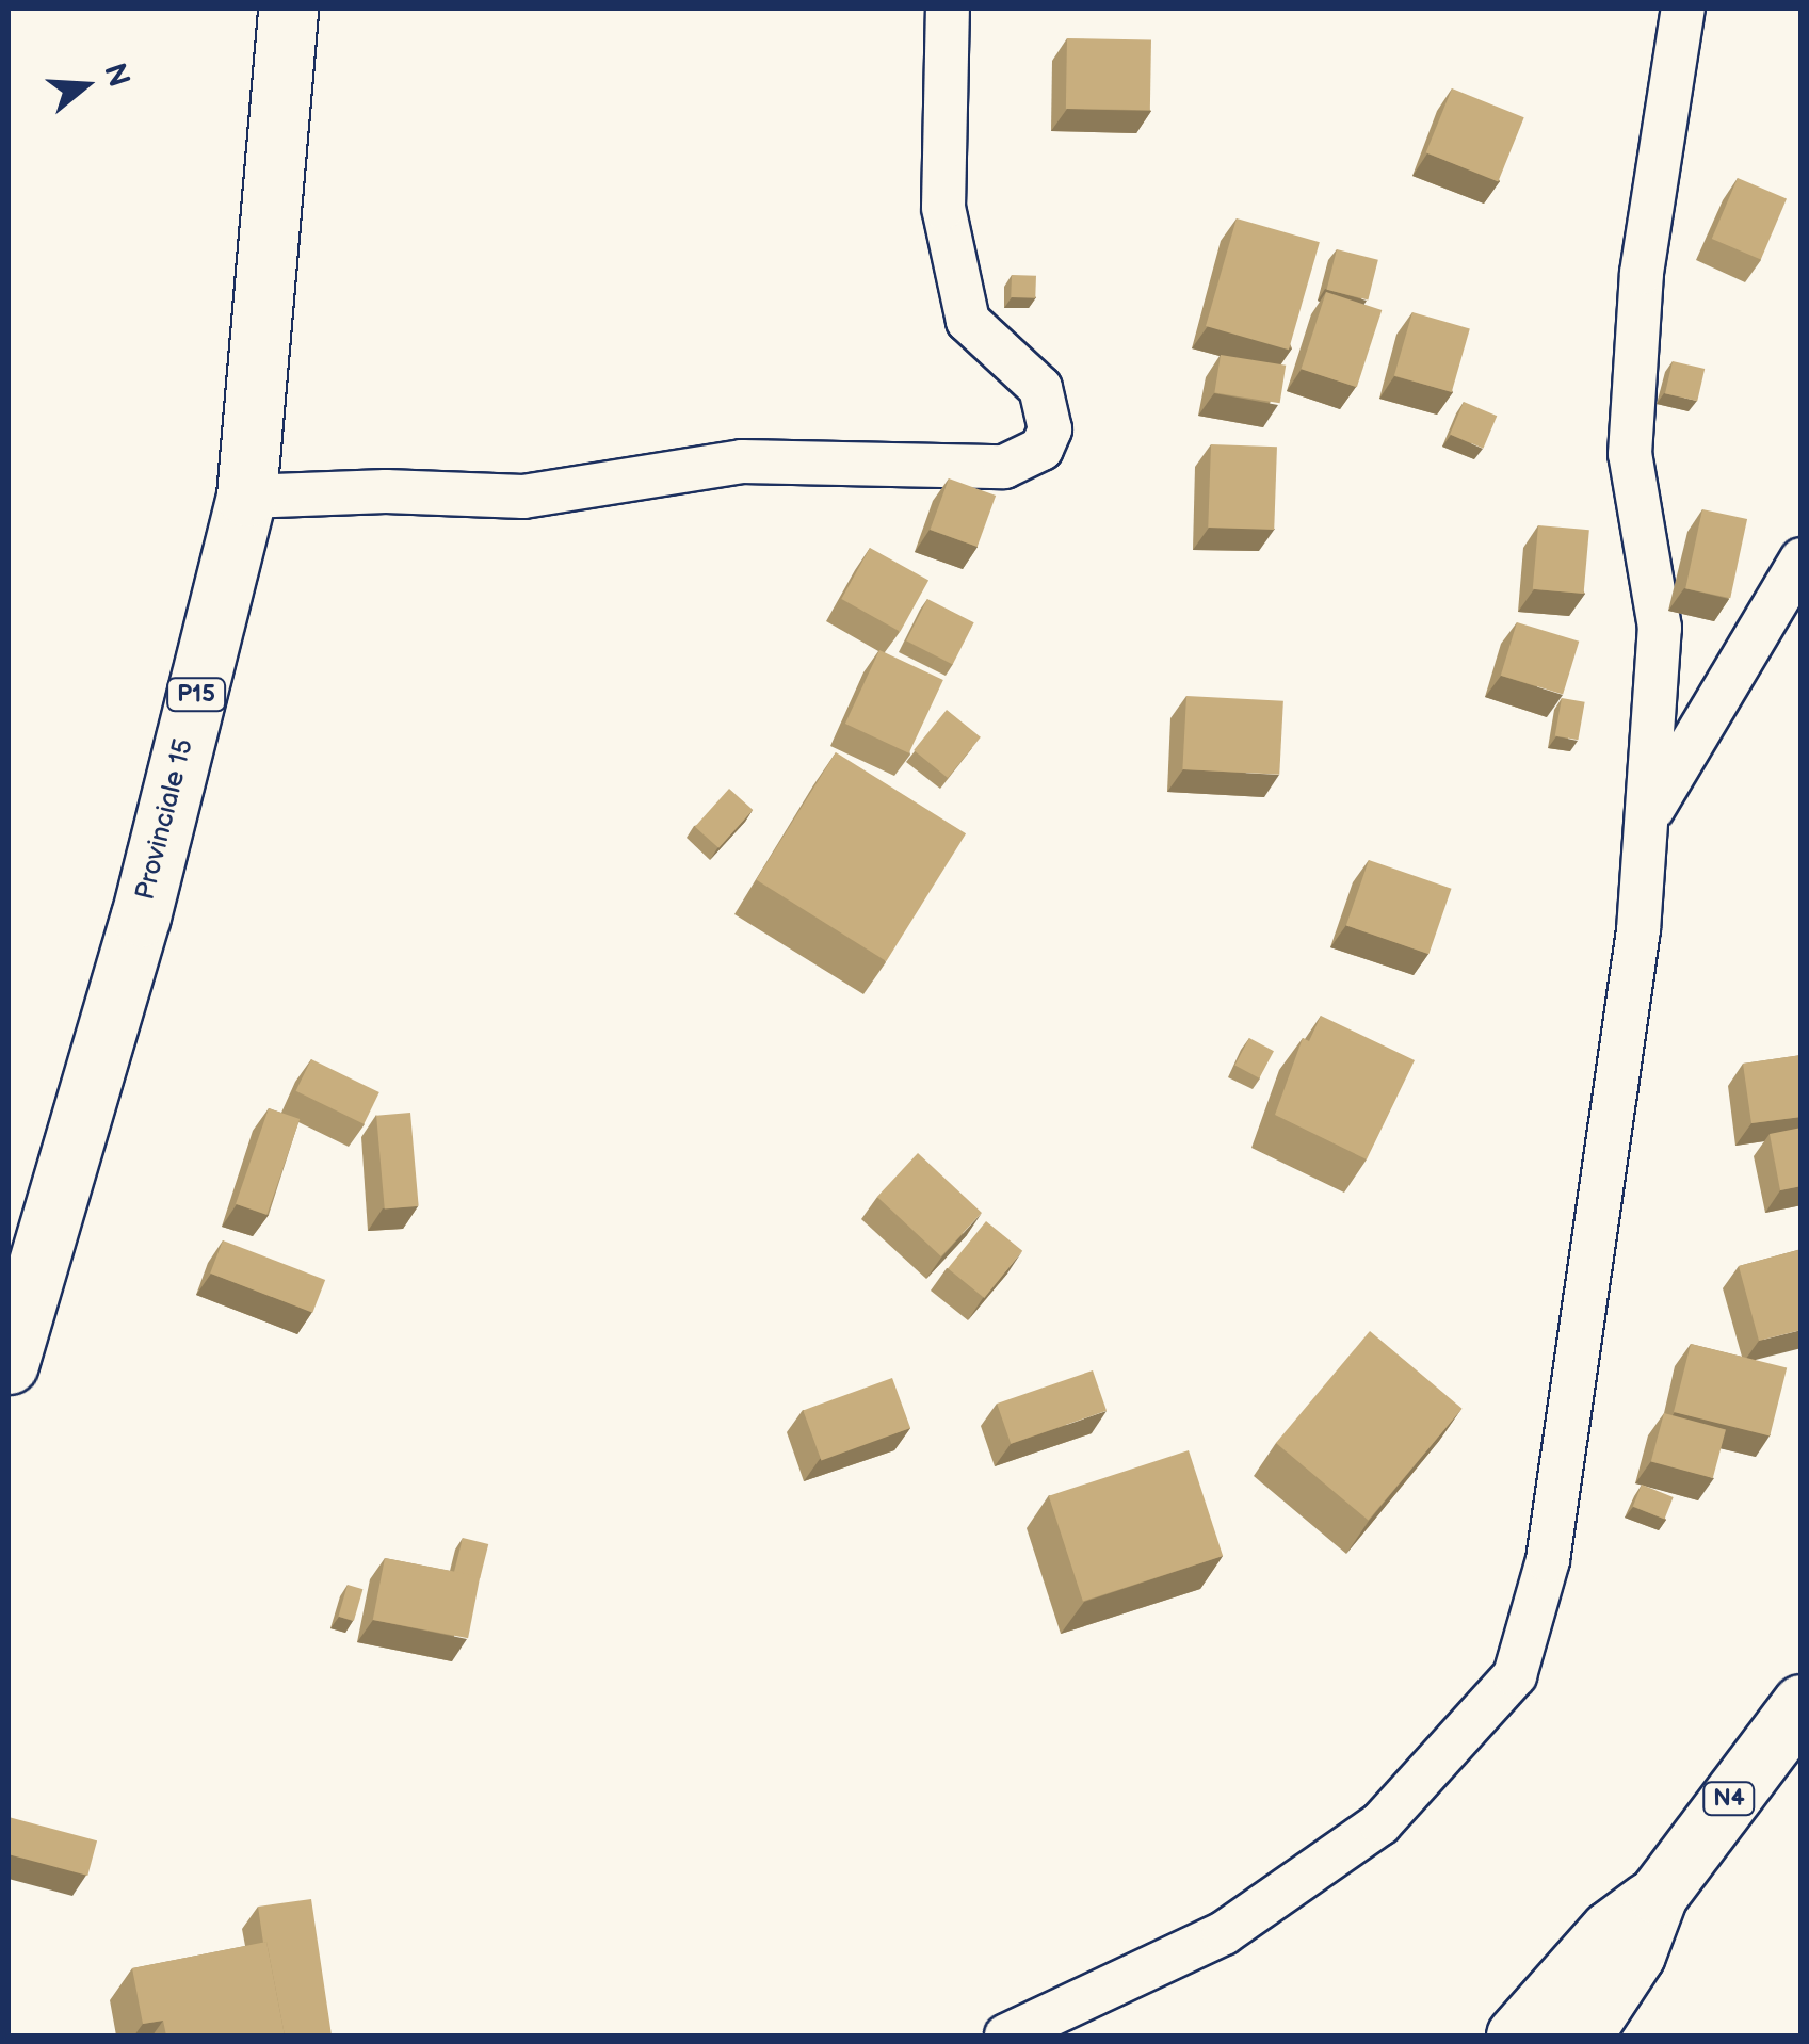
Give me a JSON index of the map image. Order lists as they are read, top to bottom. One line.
{"streets":{"main road":["P15","Provinciale 15","N4"]},"north":"right"}
